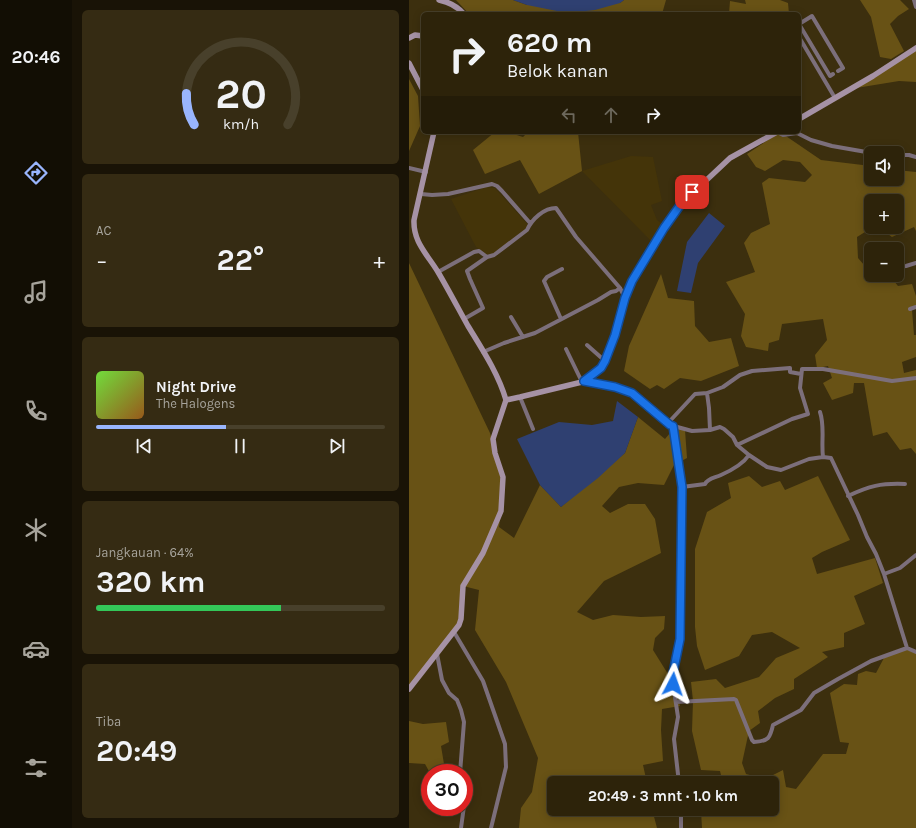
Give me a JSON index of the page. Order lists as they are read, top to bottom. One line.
{"page":{"tabs":"20:46","turn":["620 m","Belok kanan"],"map_buttons":["+","−"],"tile":["AC",["Jangkauan · 64%","320 km"],["Tiba","20:49"]],"heat":["−","22°","+"],"song":["Night Drive","The Halogens"],"limit":"30","trip":"20:49 · 3 mnt · 1.0 km","gauge":["20","km/h"]}}
